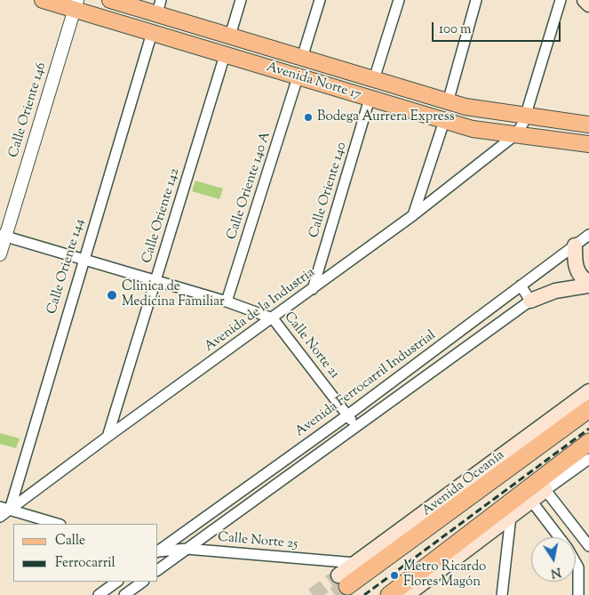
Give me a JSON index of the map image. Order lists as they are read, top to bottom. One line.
{"streets":{"highway":["Avenida Oceanía"],"main road":["Avenida Norte 17"],"street":["Calle Oriente 146","Calle Oriente 140 A","Calle Oriente 140","Calle Oriente 142","Calle Oriente 144","Avenida de la Industria","Calle Norte 21","Avenida Ferrocarril Industrial","Calle Norte 25"]},"crossings":[["Avenida Norte 17","Calle Oriente 146"],["Avenida Norte 17","Calle Oriente 140 A"],["Avenida Norte 17","Calle Oriente 140"],["Avenida Norte 17","Calle Oriente 142"],["Avenida Norte 17","Calle Oriente 144"],["Avenida Norte 17","Avenida de la Industria"],["Calle Oriente 146","Calle Norte 21"],["Calle Oriente 140 A","Calle Norte 21"],["Calle Oriente 140","Avenida de la Industria"],["Calle Oriente 142","Avenida de la Industria"],["Calle Oriente 142","Calle Norte 21"],["Calle Oriente 144","Avenida de la Industria"],["Calle Oriente 144","Calle Norte 21"],["Avenida de la Industria","Calle Norte 21"],["Calle Norte 21","Avenida Ferrocarril Industrial"],["Avenida Oceanía","Calle Norte 25"]],"places":["Bodega Aurrera Express","Clinica de Medicina Familiar","Metro Ricardo Flores Magón"],"legend":["Calle","Ferrocarril"],"scale_bar":"100 m","north":"bottom"}
